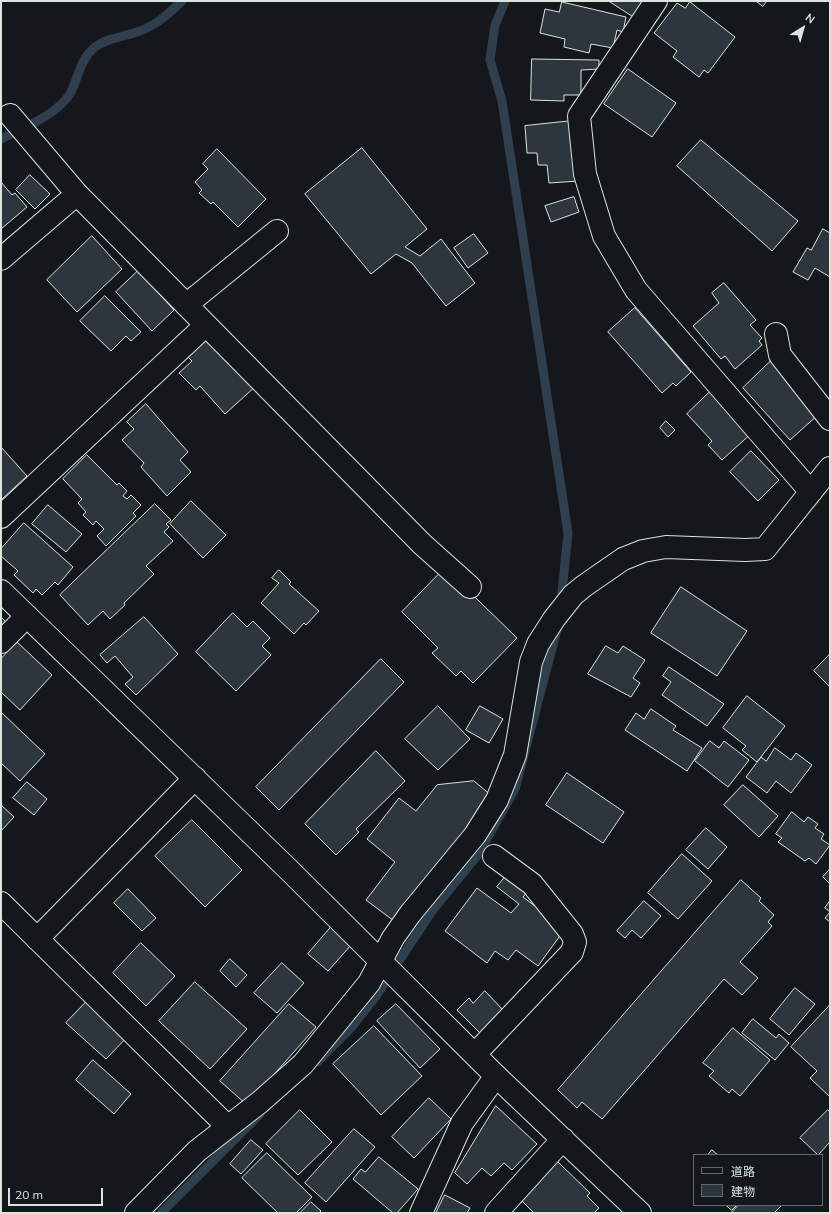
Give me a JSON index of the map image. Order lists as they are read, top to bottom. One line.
{"legend":["道路","建物"],"scale_bar":"20 m","north":"top right"}
